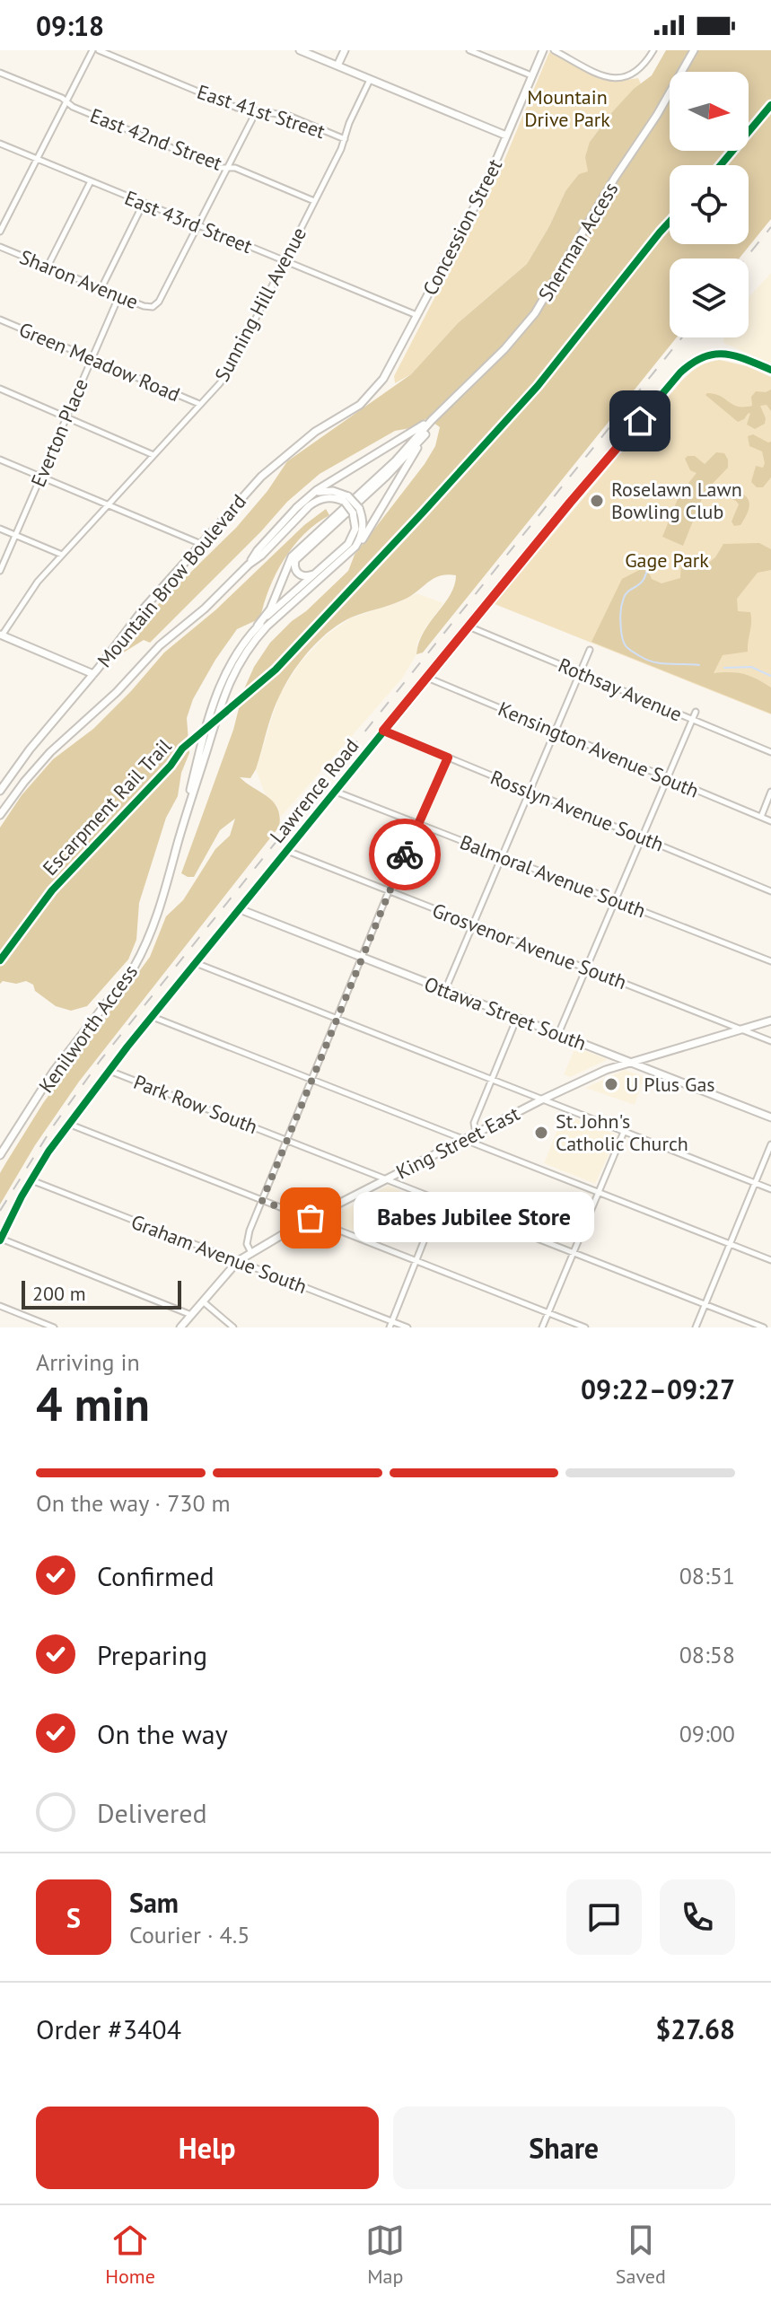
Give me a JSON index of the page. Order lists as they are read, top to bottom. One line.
{"streets":{"main road":["Concession Street","Sherman Access","Mountain Brow Boulevard","Lawrence Road","Ottawa Street South","Kenilworth Access","King Street East"],"street":["East 41st Street","East 42nd Street","East 43rd Street","Sharon Avenue","Sunning Hill Avenue","Green Meadow Road","Everton Place","Rothsay Avenue","Kensington Avenue South","Rosslyn Avenue South","Balmoral Avenue South","Grosvenor Avenue South","Park Row South","Graham Avenue South"],"cycle path":["Escarpment Rail Trail"]},"crossings":[["East 41st Street","Sharon Avenue"],["East 41st Street","Sunning Hill Avenue"],["East 42nd Street","Sharon Avenue"],["East 42nd Street","Sunning Hill Avenue"],["East 43rd Street","Concession Street"],["East 43rd Street","Sharon Avenue"],["East 43rd Street","Sunning Hill Avenue"],["Concession Street","Mountain Brow Boulevard"],["Sharon Avenue","Everton Place"],["Sunning Hill Avenue","Green Meadow Road"],["Green Meadow Road","Everton Place"],["Rothsay Avenue","Lawrence Road"],["Kensington Avenue South","Lawrence Road"],["Lawrence Road","Rosslyn Avenue South"],["Lawrence Road","Balmoral Avenue South"],["Lawrence Road","Grosvenor Avenue South"],["Lawrence Road","Ottawa Street South"],["Lawrence Road","Park Row South"],["Lawrence Road","Graham Avenue South"],["Grosvenor Avenue South","King Street East"],["Ottawa Street South","King Street East"],["Park Row South","King Street East"],["King Street East","Graham Avenue South"]],"parks":["Mountain Drive Park","Gage Park"],"places":["Roselawn Lawn Bowling Club","U Plus Gas","St. John's Catholic Church","Babes Jubilee Store"],"scale_bar":"200 m","north":"right","page":{"status":"09:18","bubble":"Babes Jubilee Store","scale":"200 m","heading":["4 min","Arriving in","09:22–09:27"],"panel":["Sam","Courier · 4.5","Order #3404","$27.68"],"bar":"On the way · 730 m","list":[["Confirmed","08:51"],["Preparing","08:58"],["On the way","09:00"],"Delivered"],"round":"S","buttons":["Help","Share"],"tabs":["Home","Map","Saved"]}}
